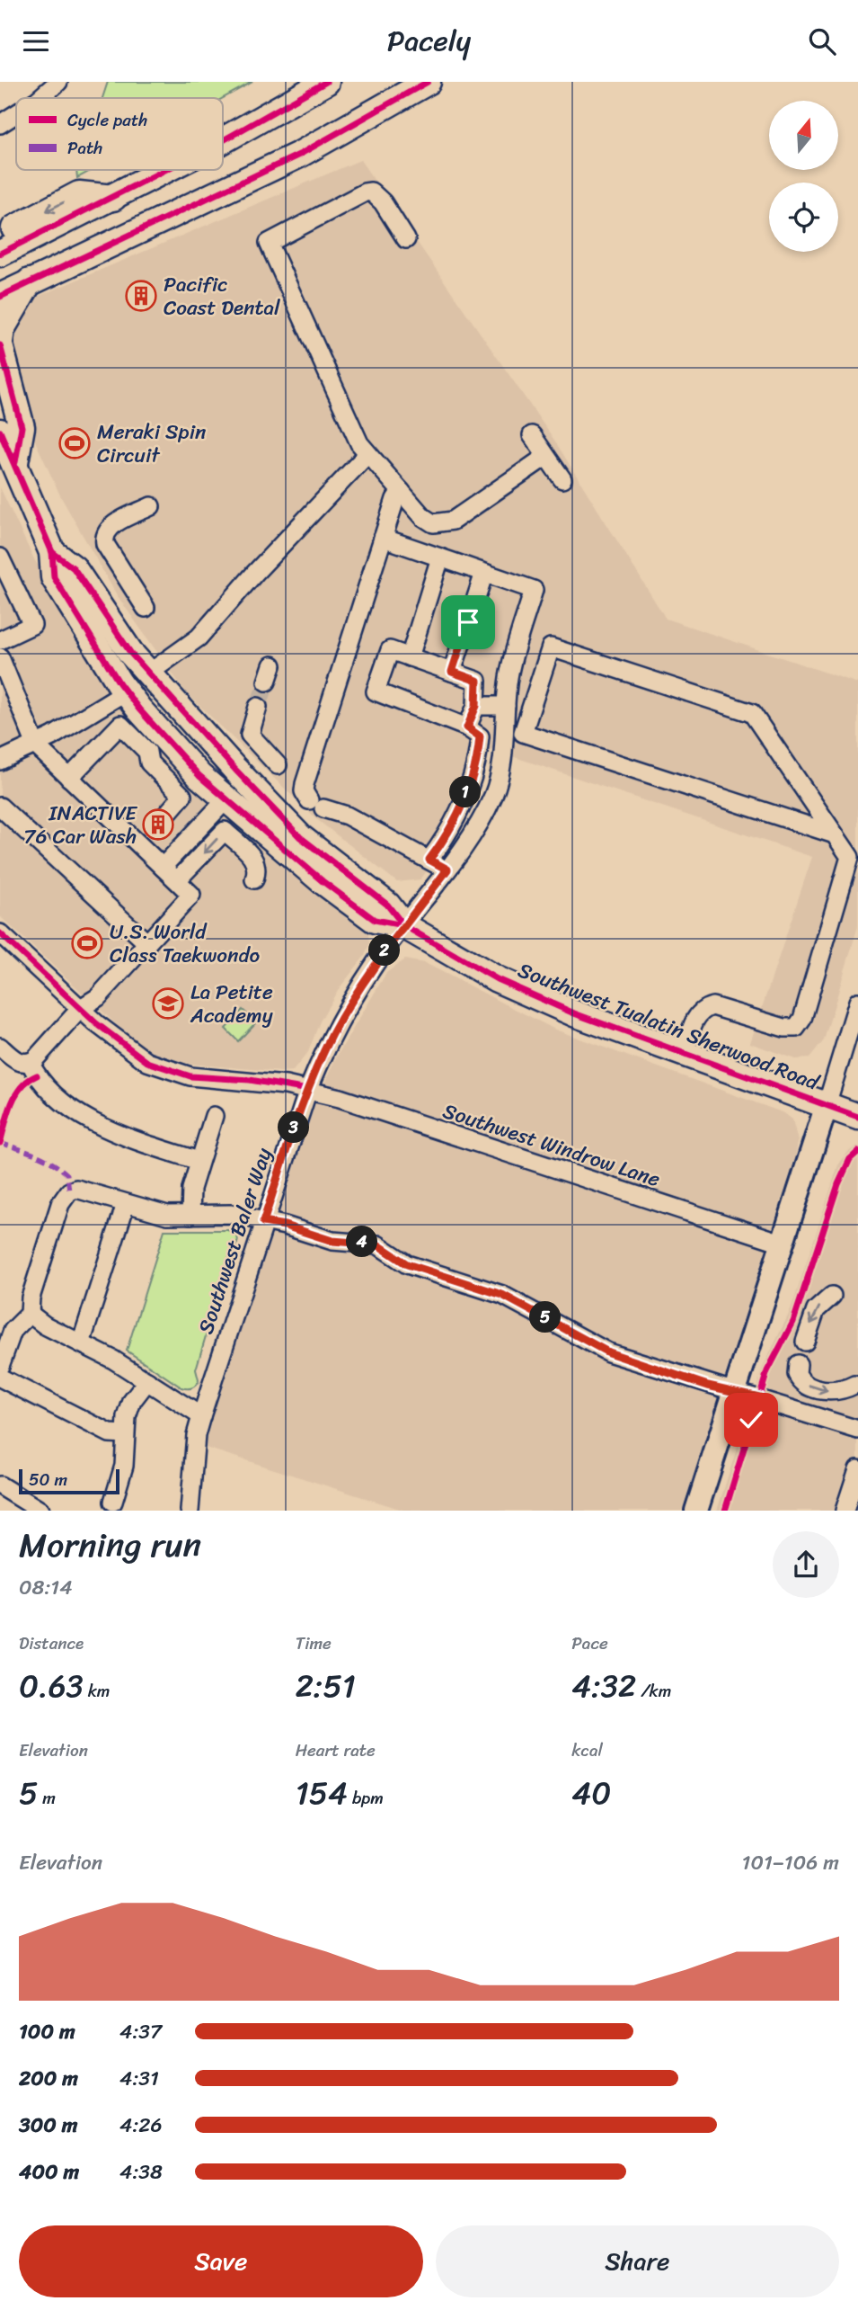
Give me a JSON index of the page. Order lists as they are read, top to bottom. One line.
{"streets":{"highway":["Southwest Tualatin Sherwood Road"],"street":["Southwest Windrow Lane","Southwest Baler Way"]},"crossings":[["Southwest Tualatin Sherwood Road","Southwest Baler Way"],["Southwest Windrow Lane","Southwest Baler Way"]],"places":{"building":["Pacific Coast Dental","INACTIVE 76 Car Wash"],"sports":["Meraki Spin Circuit","U.S. World Class Taekwondo"],"school or university":["La Petite Academy"]},"legend":["Cycle path","Path"],"scale_bar":"50 m","north":"top","page":{"header":"Pacely","pins":["1","2","3","4","5"],"scale":"50 m","heading":["Morning run","08:14"],"stats":[["Distance","0.63 km"],["Time","2:51"],["Pace","4:32 /km"],["Elevation","5 m"],["Heart rate","154 bpm"],["kcal","40"]],"chart":["Elevation","101–106 m"],"list":[{"name":"100 m","note":"4:37"},{"name":"200 m","note":"4:31"},{"name":"300 m","note":"4:26"},{"name":"400 m","note":"4:38"}],"buttons":["Save","Share"]}}
